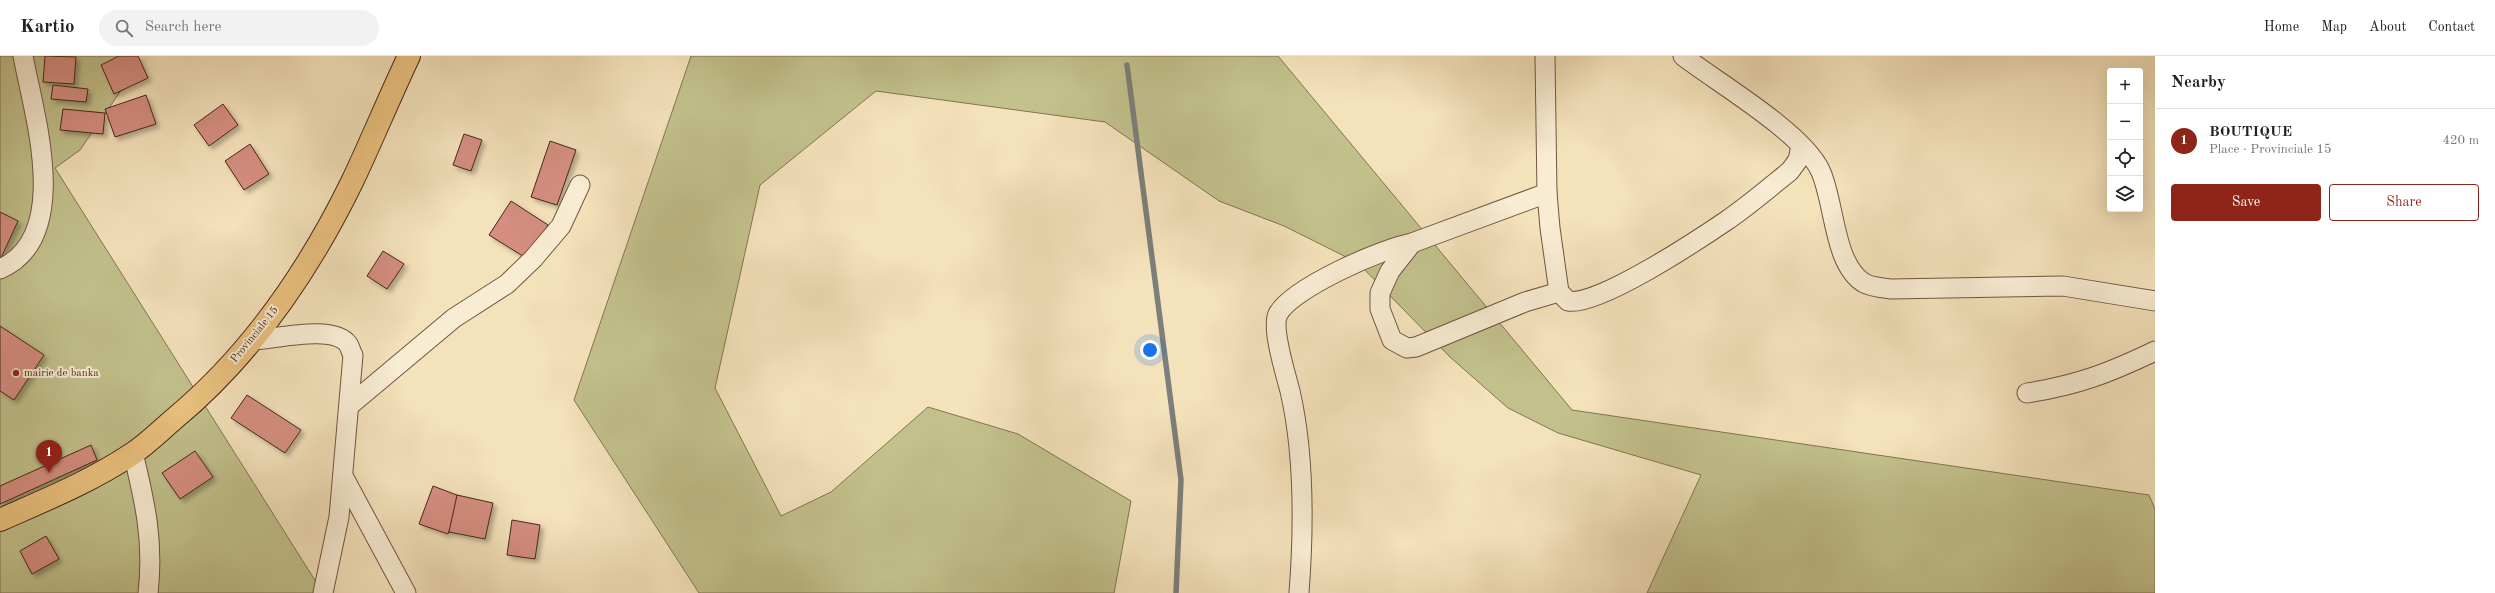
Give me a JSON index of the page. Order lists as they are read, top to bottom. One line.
{"streets":{"main road":["Provinciale 15"]},"places":["mairie de banka"],"page":{"header":"Kartio","search":"Search here","nav":["Home","Map","About","Contact"],"heading":"Nearby","map_buttons":["+","−"],"list":[{"mark":"1","name":"BOUTIQUE","note":"Place · Provinciale 15","value":"420 m"}],"buttons":["Save","Share"],"pins":"1"}}
